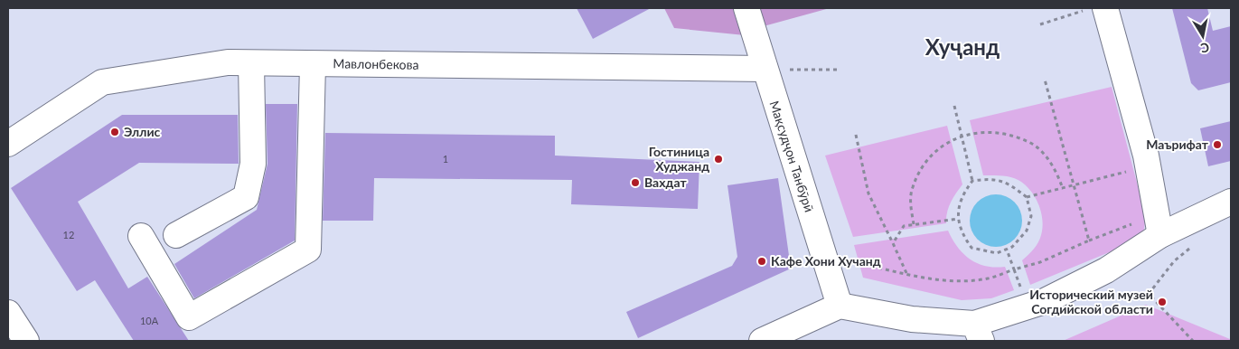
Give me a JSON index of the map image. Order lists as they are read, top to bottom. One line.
{"streets":{"street":["Мавлонбекова","Мақсудҷон Танбӯрӣ"]},"crossings":[["Мавлонбекова","Мақсудҷон Танбӯрӣ"]],"districts":["Хуҷанд"],"places":["Эллис","Маърифат","Гостиница Худжанд","Вахдат","Кафе Хони Хучанд","Исторический музей Согдийской области"],"house_numbers":["1","12","10А"],"north":"bottom"}
